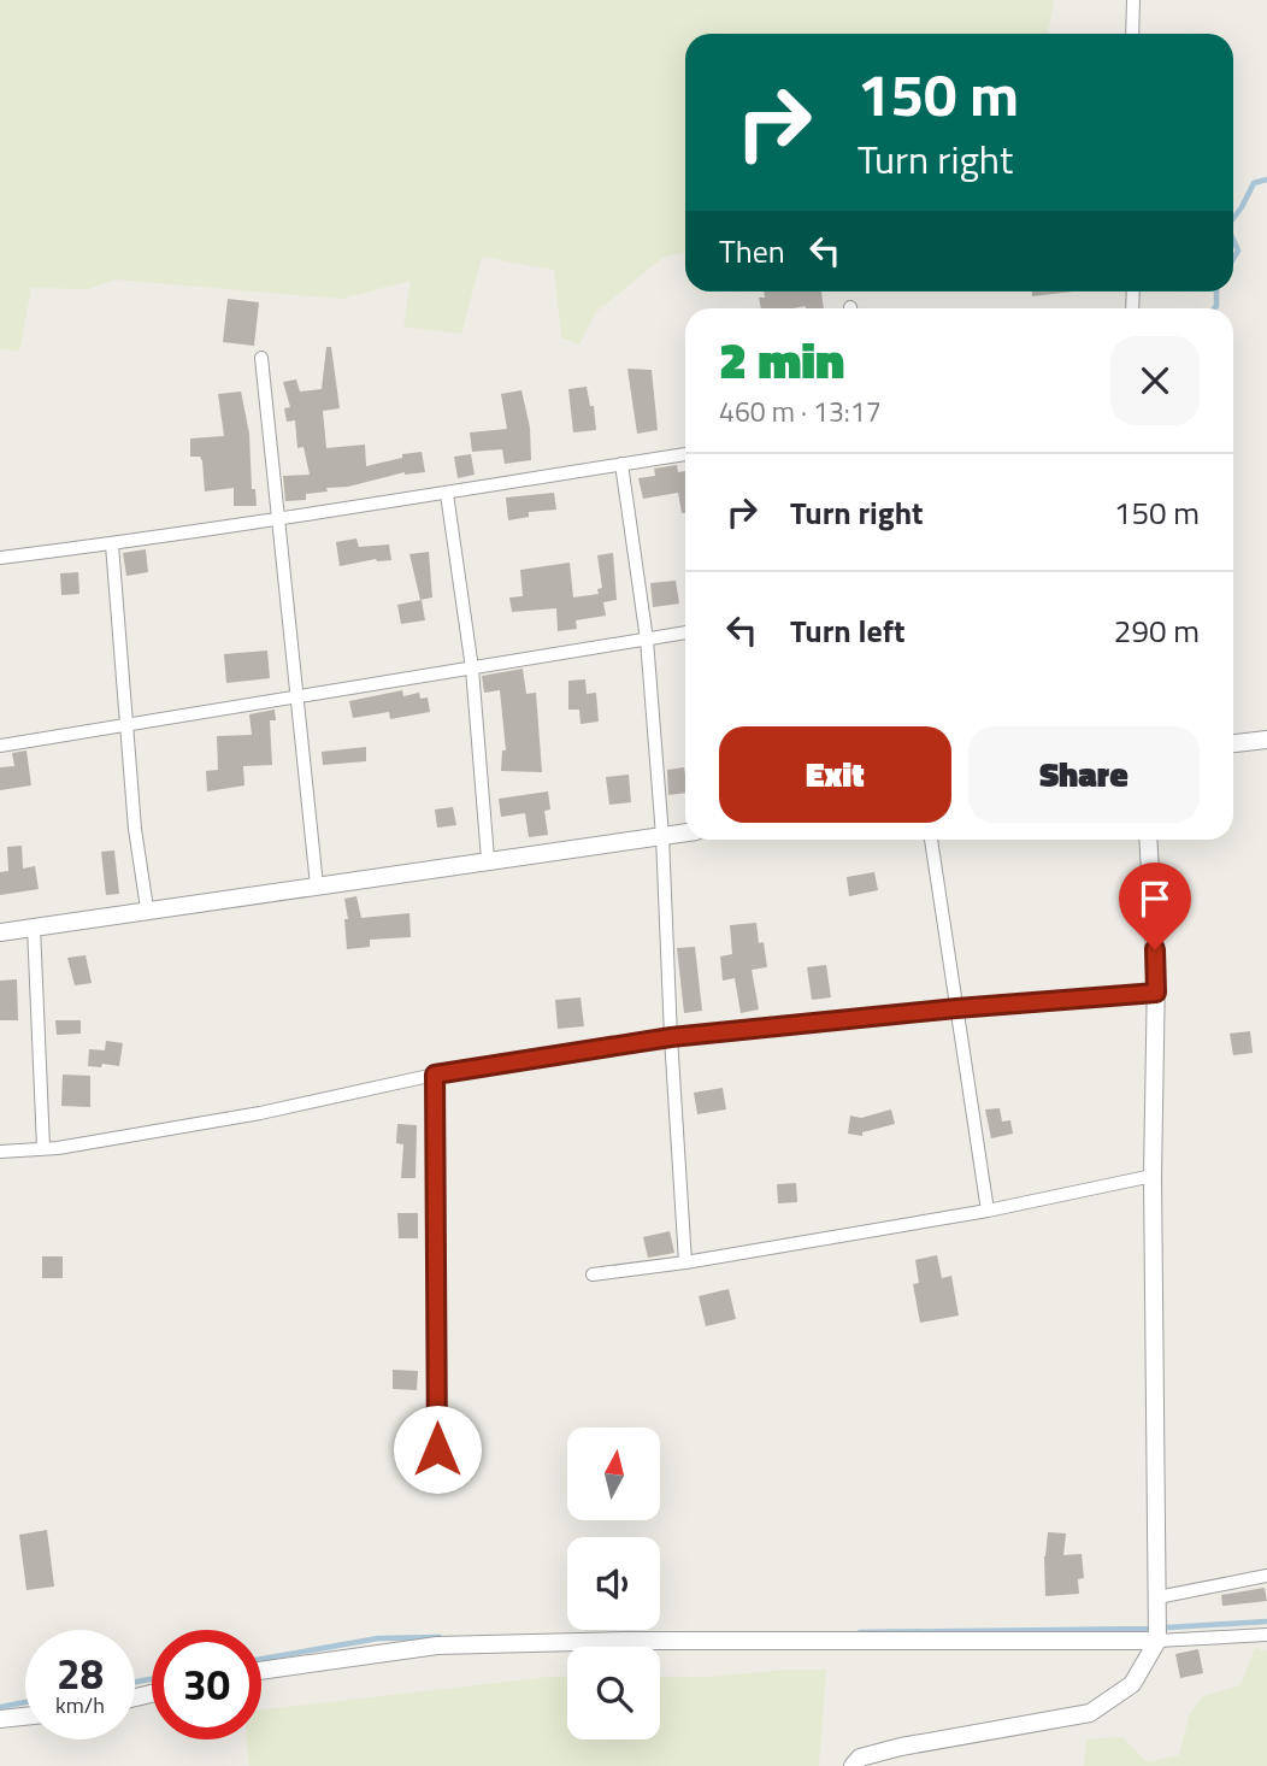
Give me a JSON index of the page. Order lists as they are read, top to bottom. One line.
{"north":"top","page":{"turn":["150 m","Turn right"],"then":"Then","heading":["2 min","460 m · 13:17"],"list":[{"name":"Turn right","value":"150 m"},{"name":"Turn left","value":"290 m"}],"buttons":["Exit","Share"],"speed":"28 km/h","limit":"30"}}
